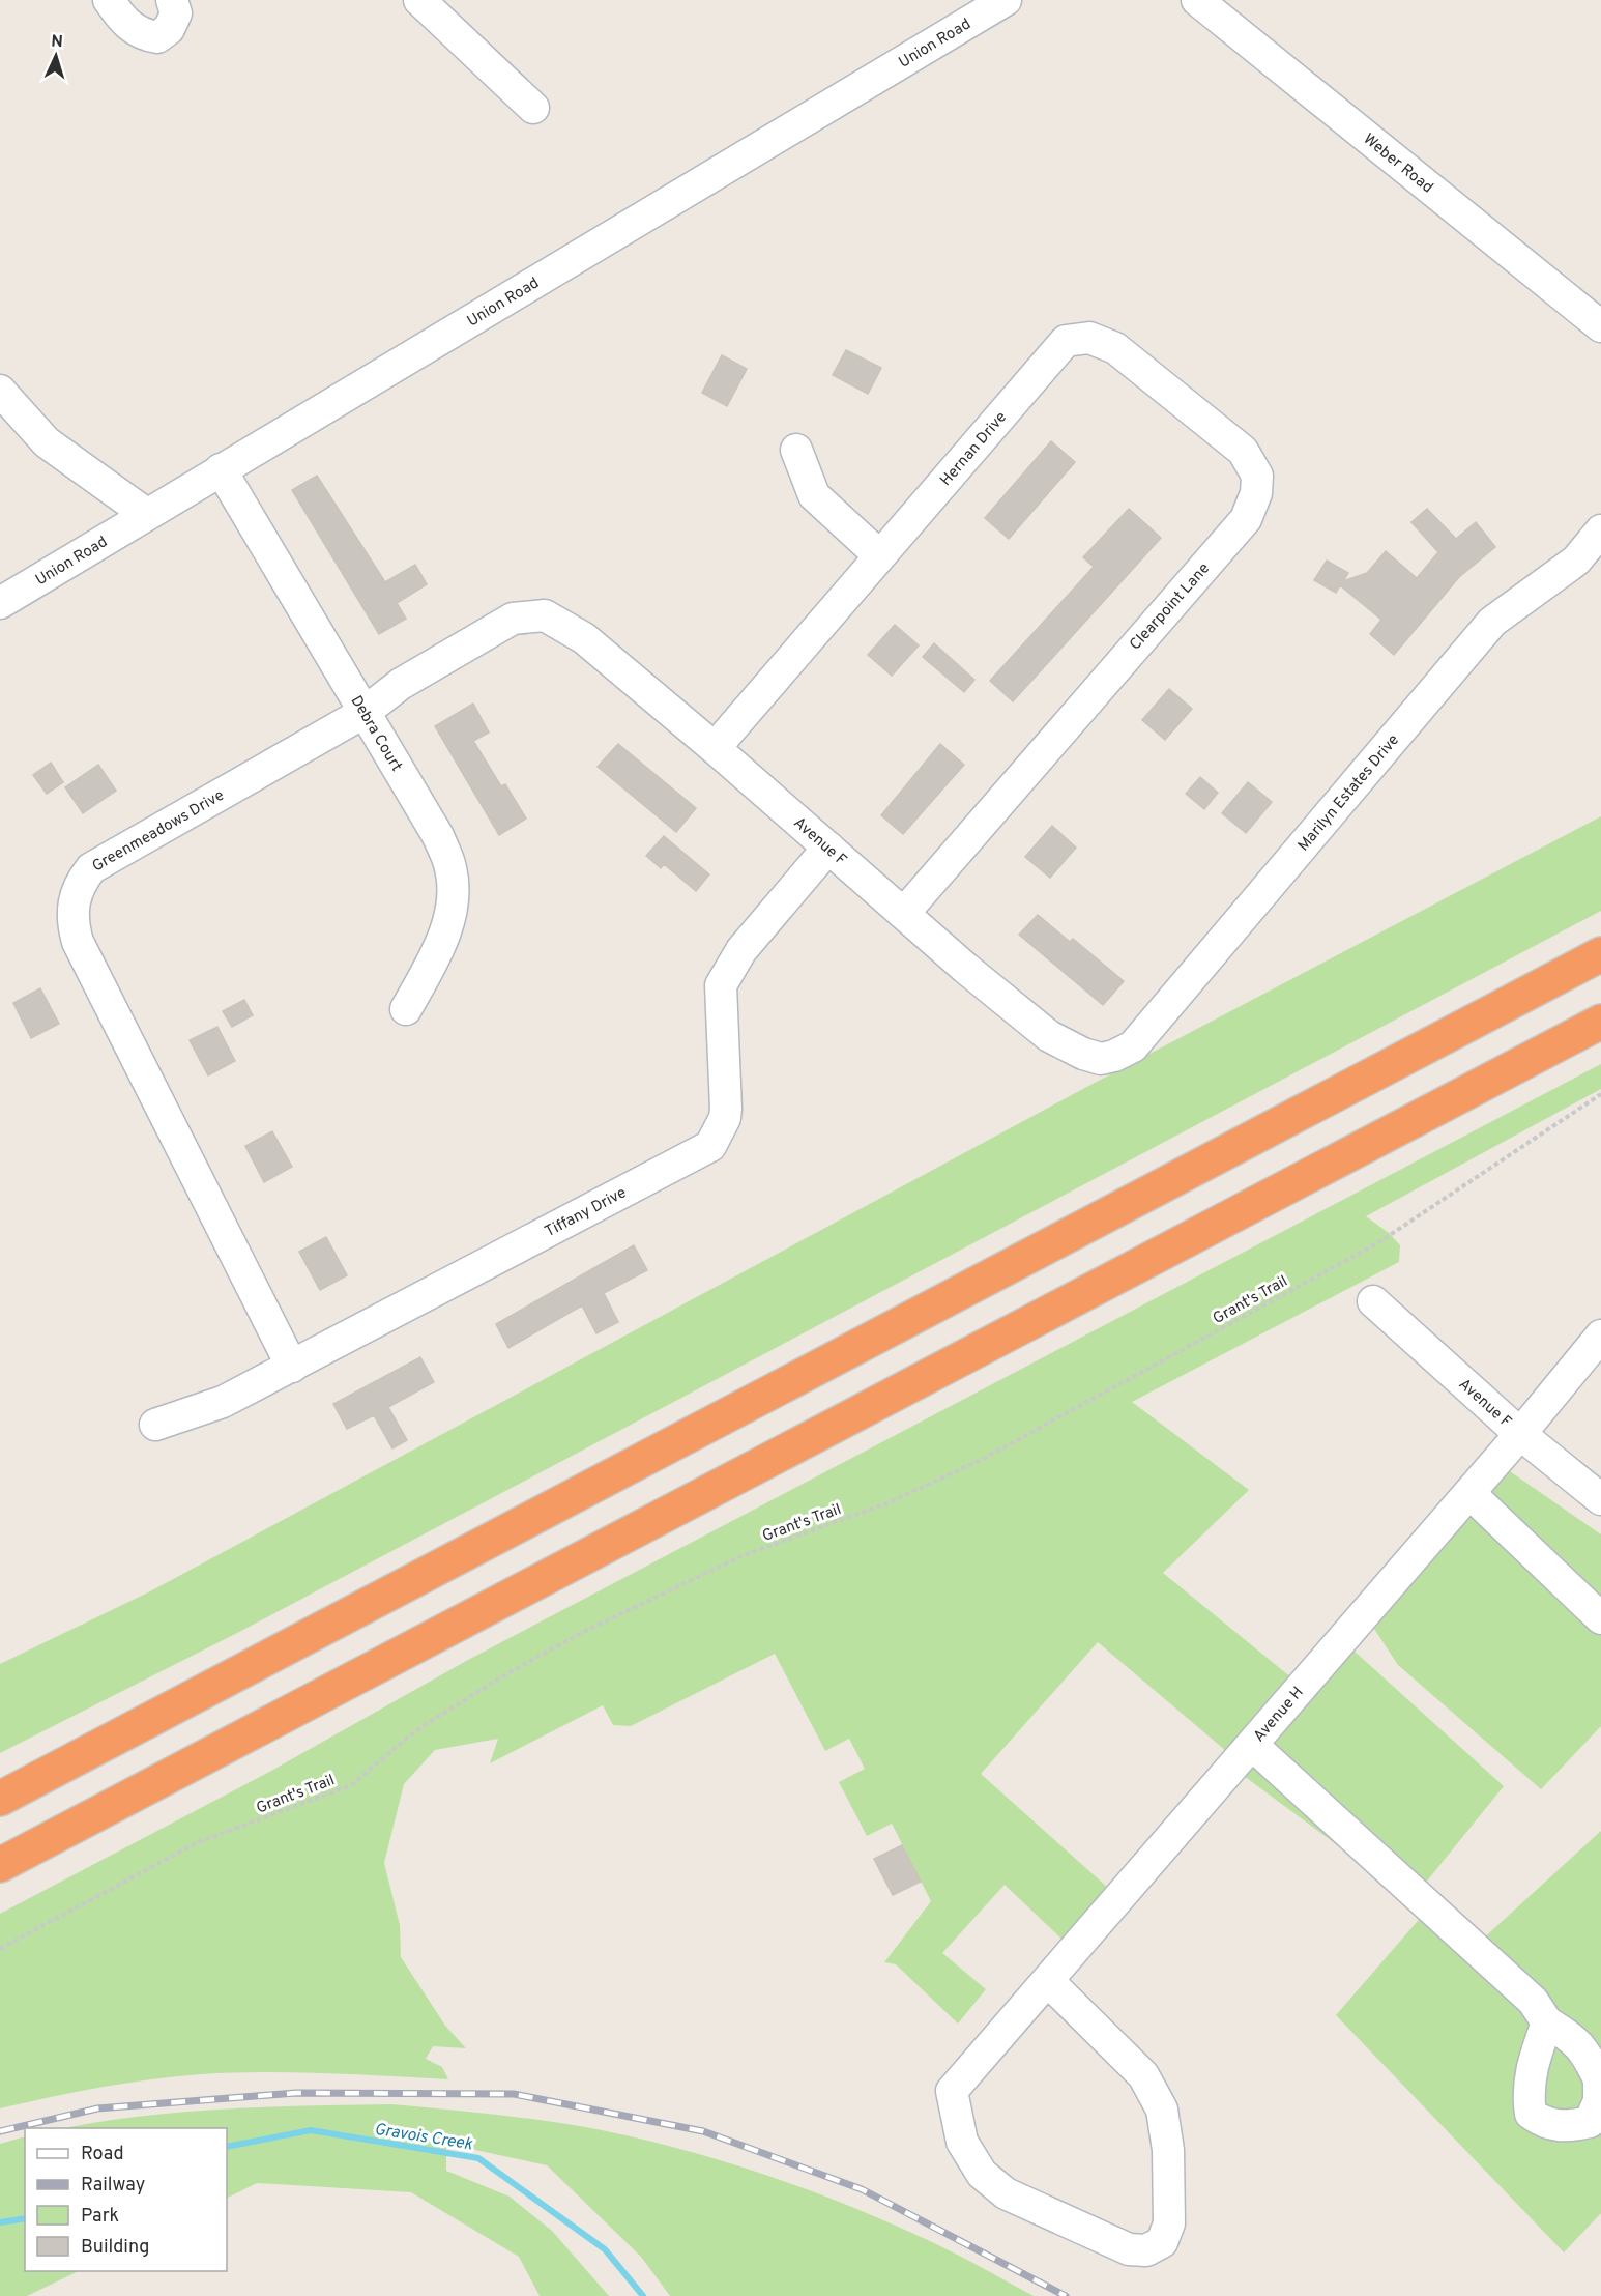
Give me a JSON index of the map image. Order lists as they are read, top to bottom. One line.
{"streets":{"street":["Union Road","Weber Road","Hernan Drive","Clearpoint Lane","Debra Court","Marilyn Estates Drive","Greenmeadows Drive","Avenue F","Tiffany Drive","Avenue H"],"path":["Grant's Trail"]},"crossings":[["Union Road","Debra Court"],["Hernan Drive","Clearpoint Lane"],["Hernan Drive","Avenue F"],["Clearpoint Lane","Avenue F"],["Debra Court","Greenmeadows Drive"],["Marilyn Estates Drive","Avenue F"],["Greenmeadows Drive","Avenue F"],["Greenmeadows Drive","Tiffany Drive"],["Avenue F","Tiffany Drive"],["Avenue F","Avenue H"]],"water":["Gravois Creek"],"legend":["Road","Railway","Park","Building"],"north":"top"}
